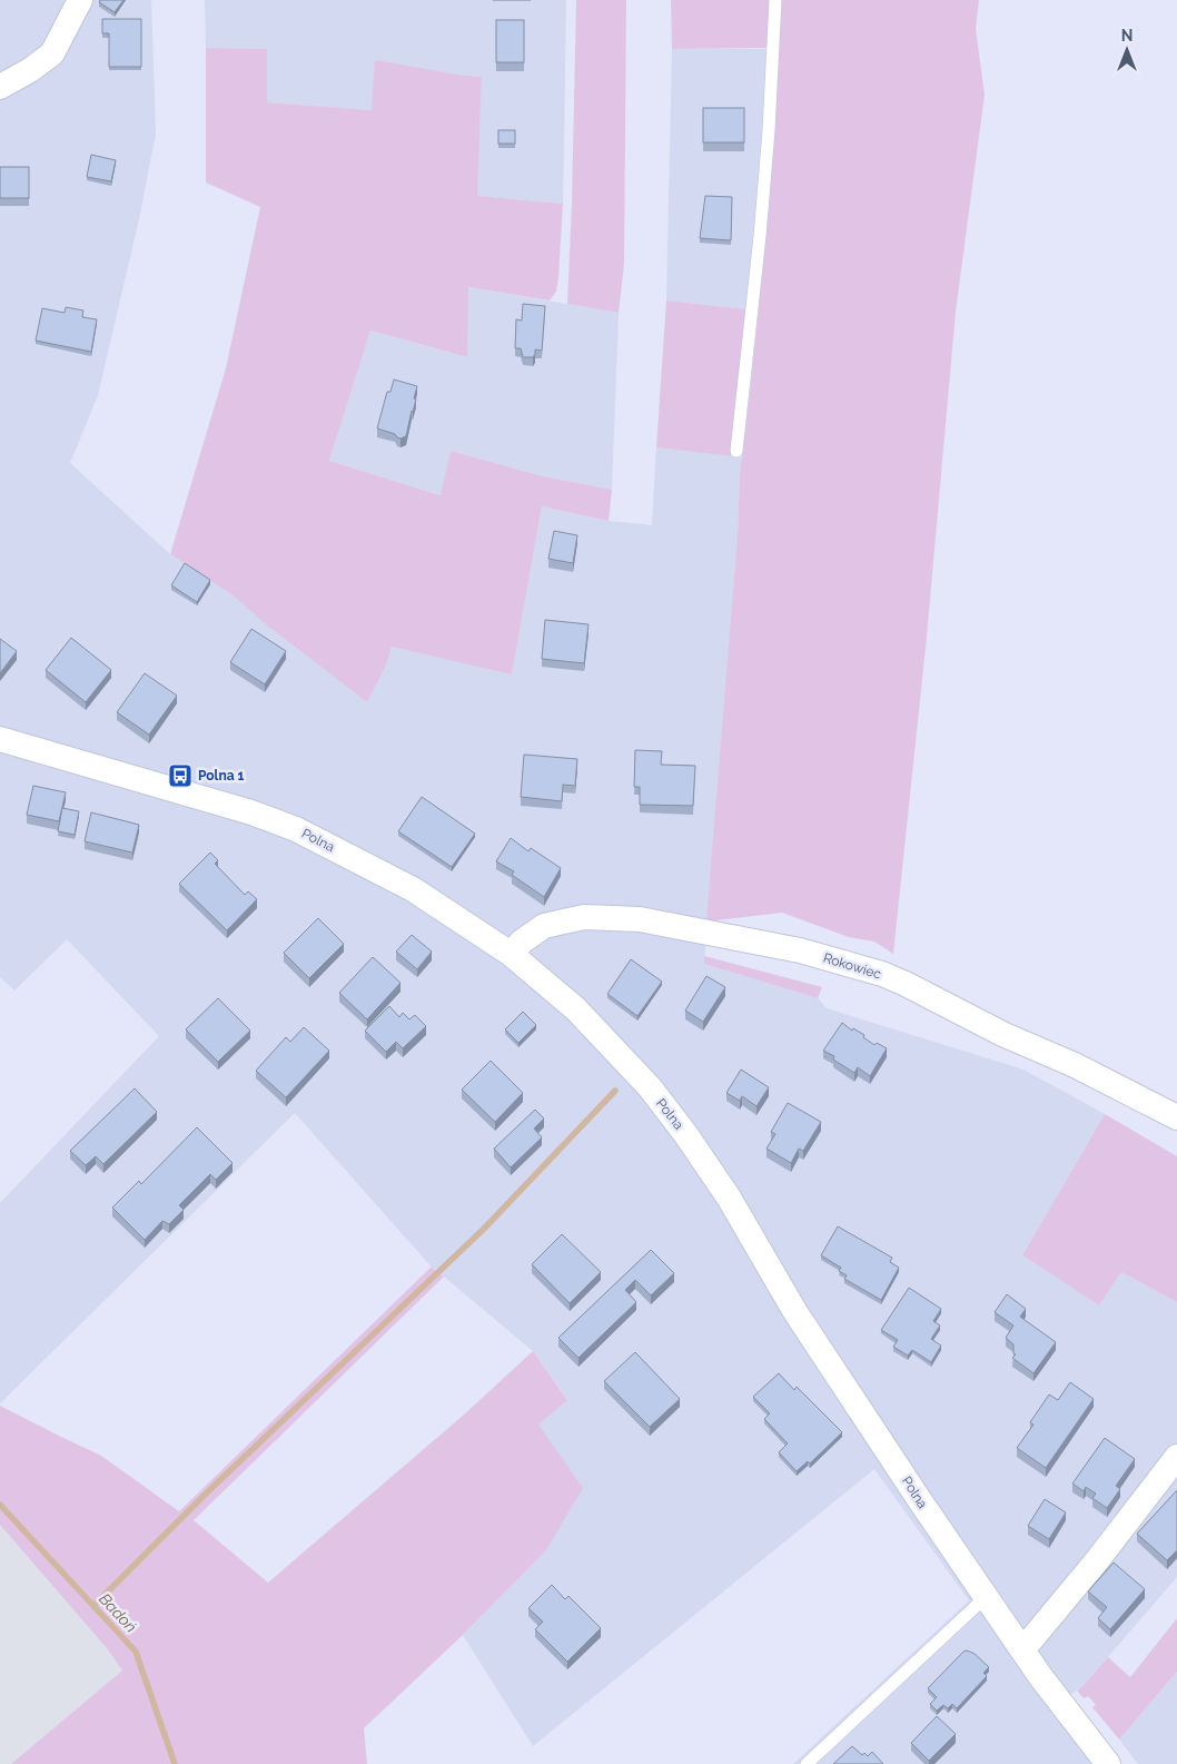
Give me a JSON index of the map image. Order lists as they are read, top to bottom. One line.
{"streets":{"street":["Polna","Rokowiec"]},"crossings":[["Polna","Rokowiec"]],"water":["Badoń"],"places":{"bus stop":["Polna 1"]},"north":"top"}
